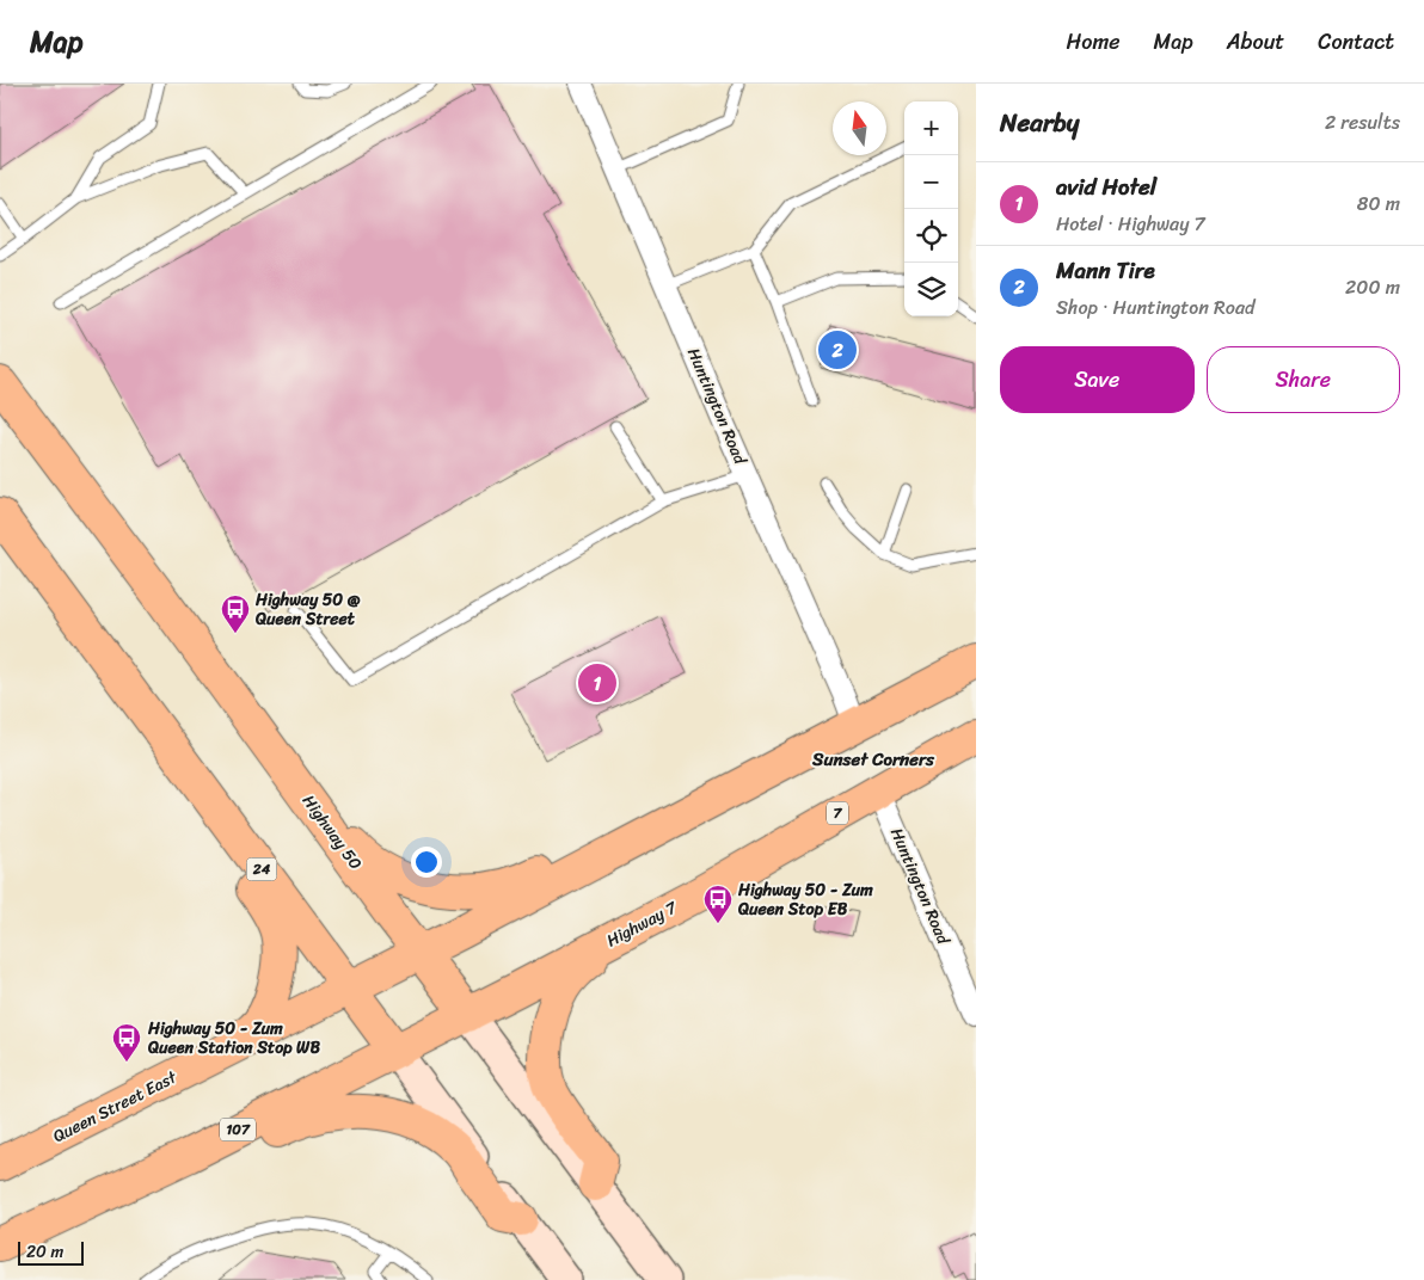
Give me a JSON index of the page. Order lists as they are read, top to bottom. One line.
{"streets":{"main road":["7","Highway 50","24","Highway 7","Queen Street East","107"],"street":["Huntington Road"]},"crossings":[["Huntington Road","Highway 7"],["Highway 50","Highway 7"],["Highway 50","Queen Street East"],["24","Highway 7"],["24","Queen Street East"],["24","107"],["Highway 7","107"]],"districts":["Sunset Corners"],"places":{"bus stop":["Highway 50 @ Queen Street","Highway 50 - Zum Queen Stop EB","Highway 50 - Zum Queen Station Stop WB"]},"scale_bar":"20 m","north":"top","page":{"header":"Map","nav":["Home","Map","About","Contact"],"heading":["Nearby","2 results"],"map_buttons":["+","−"],"list":[{"mark":"1","name":"avid Hotel","note":"Hotel · Highway 7","value":"80 m"},{"mark":"2","name":"Mann Tire","note":"Shop · Huntington Road","value":"200 m"}],"pins":["2","1"],"buttons":["Save","Share"],"scale":"20 m"}}
